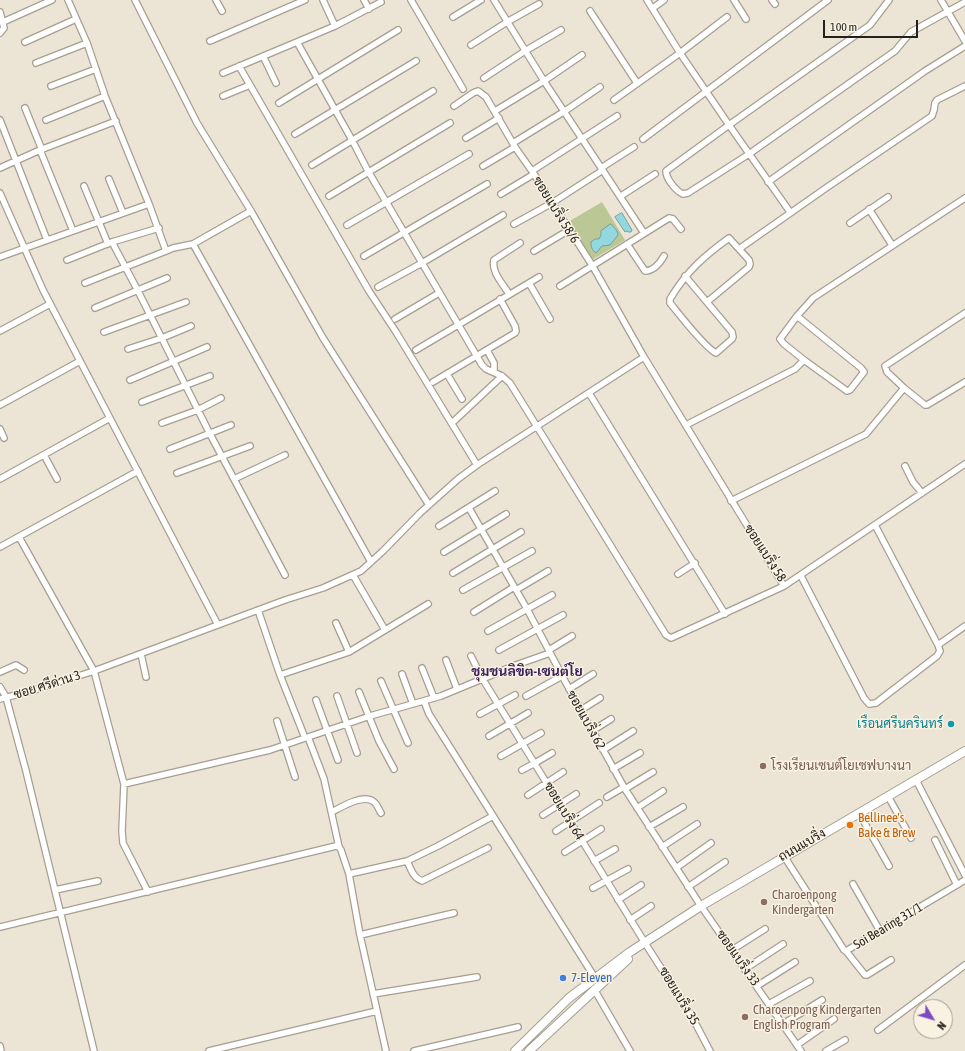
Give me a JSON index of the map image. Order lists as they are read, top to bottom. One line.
{"streets":{"main road":["ถนนแบริ่ง"],"street":["ซอยแบริ่ง 58/6","ซอยแบริ่ง 58","ซอย ศรีด่าน 3","ซอยแบริ่ง 62","ซอยแบริ่ง 64","Soi Bearing 31/1","ซอยแบริ่ง 33","ซอยแบริ่ง 35"]},"crossings":[["ซอยแบริ่ง 58/6","ซอยแบริ่ง 58"],["ซอยแบริ่ง 58/6","ซอย ศรีด่าน 3"],["ซอยแบริ่ง 58","ซอย ศรีด่าน 3"],["ซอยแบริ่ง 62","ถนนแบริ่ง"],["ซอยแบริ่ง 62","ซอยแบริ่ง 33"],["ซอยแบริ่ง 64","ถนนแบริ่ง"],["ซอยแบริ่ง 64","ซอยแบริ่ง 35"],["ถนนแบริ่ง","Soi Bearing 31/1"],["ถนนแบริ่ง","ซอยแบริ่ง 33"],["ถนนแบริ่ง","ซอยแบริ่ง 35"]],"districts":["ชุมชนลิขิต-เซนต์โย"],"places":["เรือนศรีนครินทร์","โรงเรียนเซนต์โยเซฟบางนา","Bellinee's Bake & Brew","Charoenpong Kindergarten","7-Eleven","Charoenpong Kindergarten English Program"],"scale_bar":"100 m","north":"bottom right"}
